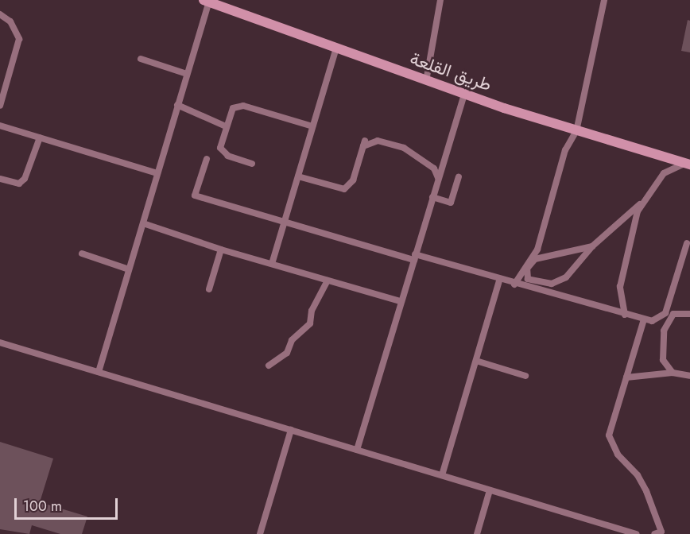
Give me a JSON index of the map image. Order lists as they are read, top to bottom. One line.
{"streets":{"street":["طريق القلعة"]},"scale_bar":"100 m"}
